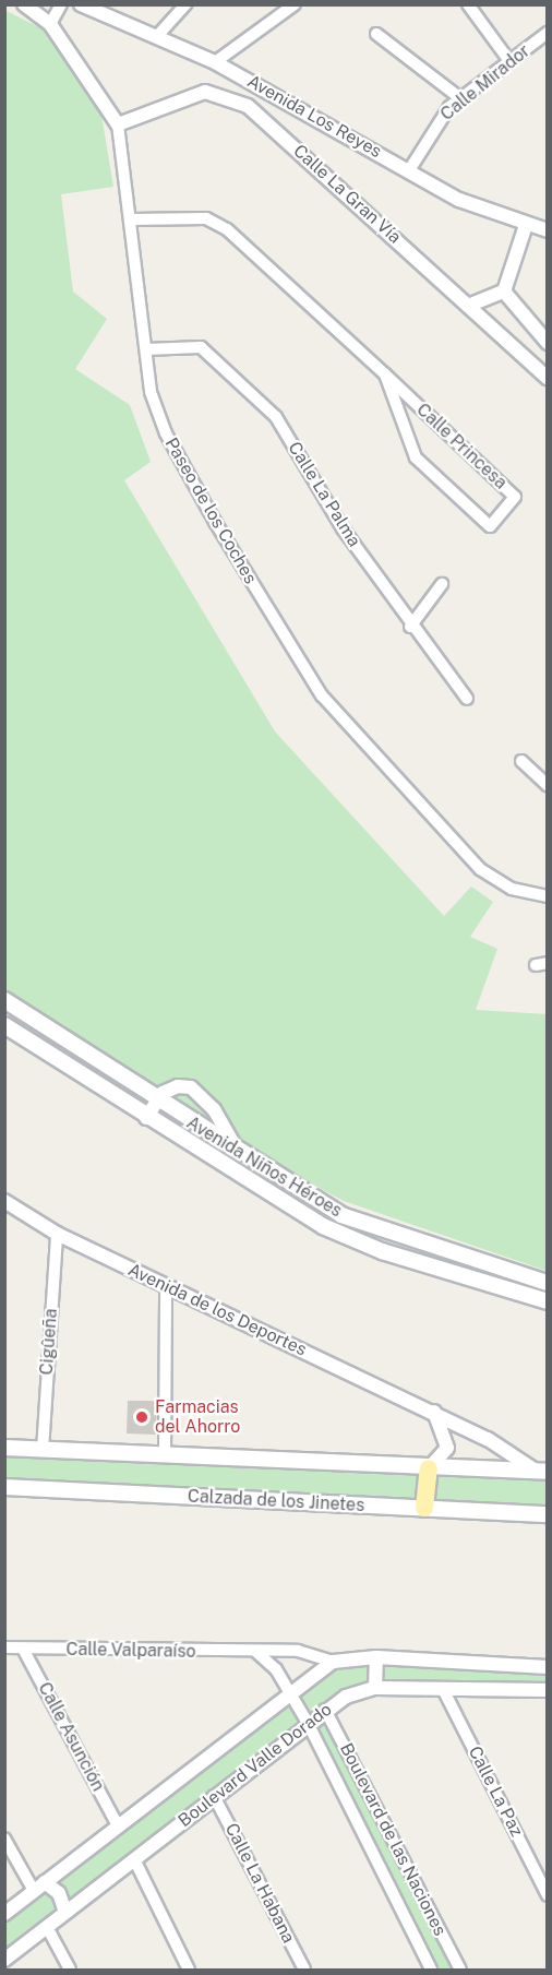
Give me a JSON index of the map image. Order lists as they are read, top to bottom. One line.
{"streets":{"main road":["Avenida Niños Héroes","Calzada de los Jinetes"],"street":["Calle Mirador","Avenida Los Reyes","Calle La Gran Vía","Calle Princesa","Calle La Palma","Paseo de los Coches","Avenida de los Deportes","Cigûeña","Calle Valparaíso","Calle Asunción","Boulevard Valle Dorado","Calle La Paz","Boulevard de las Naciones","Calle La Habana"]},"crossings":[["Calle Mirador","Avenida Los Reyes"],["Calle La Gran Vía","Paseo de los Coches"],["Calle Princesa","Paseo de los Coches"],["Calle La Palma","Paseo de los Coches"],["Avenida de los Deportes","Cigûeña"],["Calle Valparaíso","Calle Asunción"],["Calle Valparaíso","Boulevard Valle Dorado"],["Calle Asunción","Boulevard Valle Dorado"],["Boulevard Valle Dorado","Calle La Paz"],["Boulevard Valle Dorado","Boulevard de las Naciones"],["Boulevard Valle Dorado","Calle La Habana"]],"places":["Farmacias del Ahorro"]}
